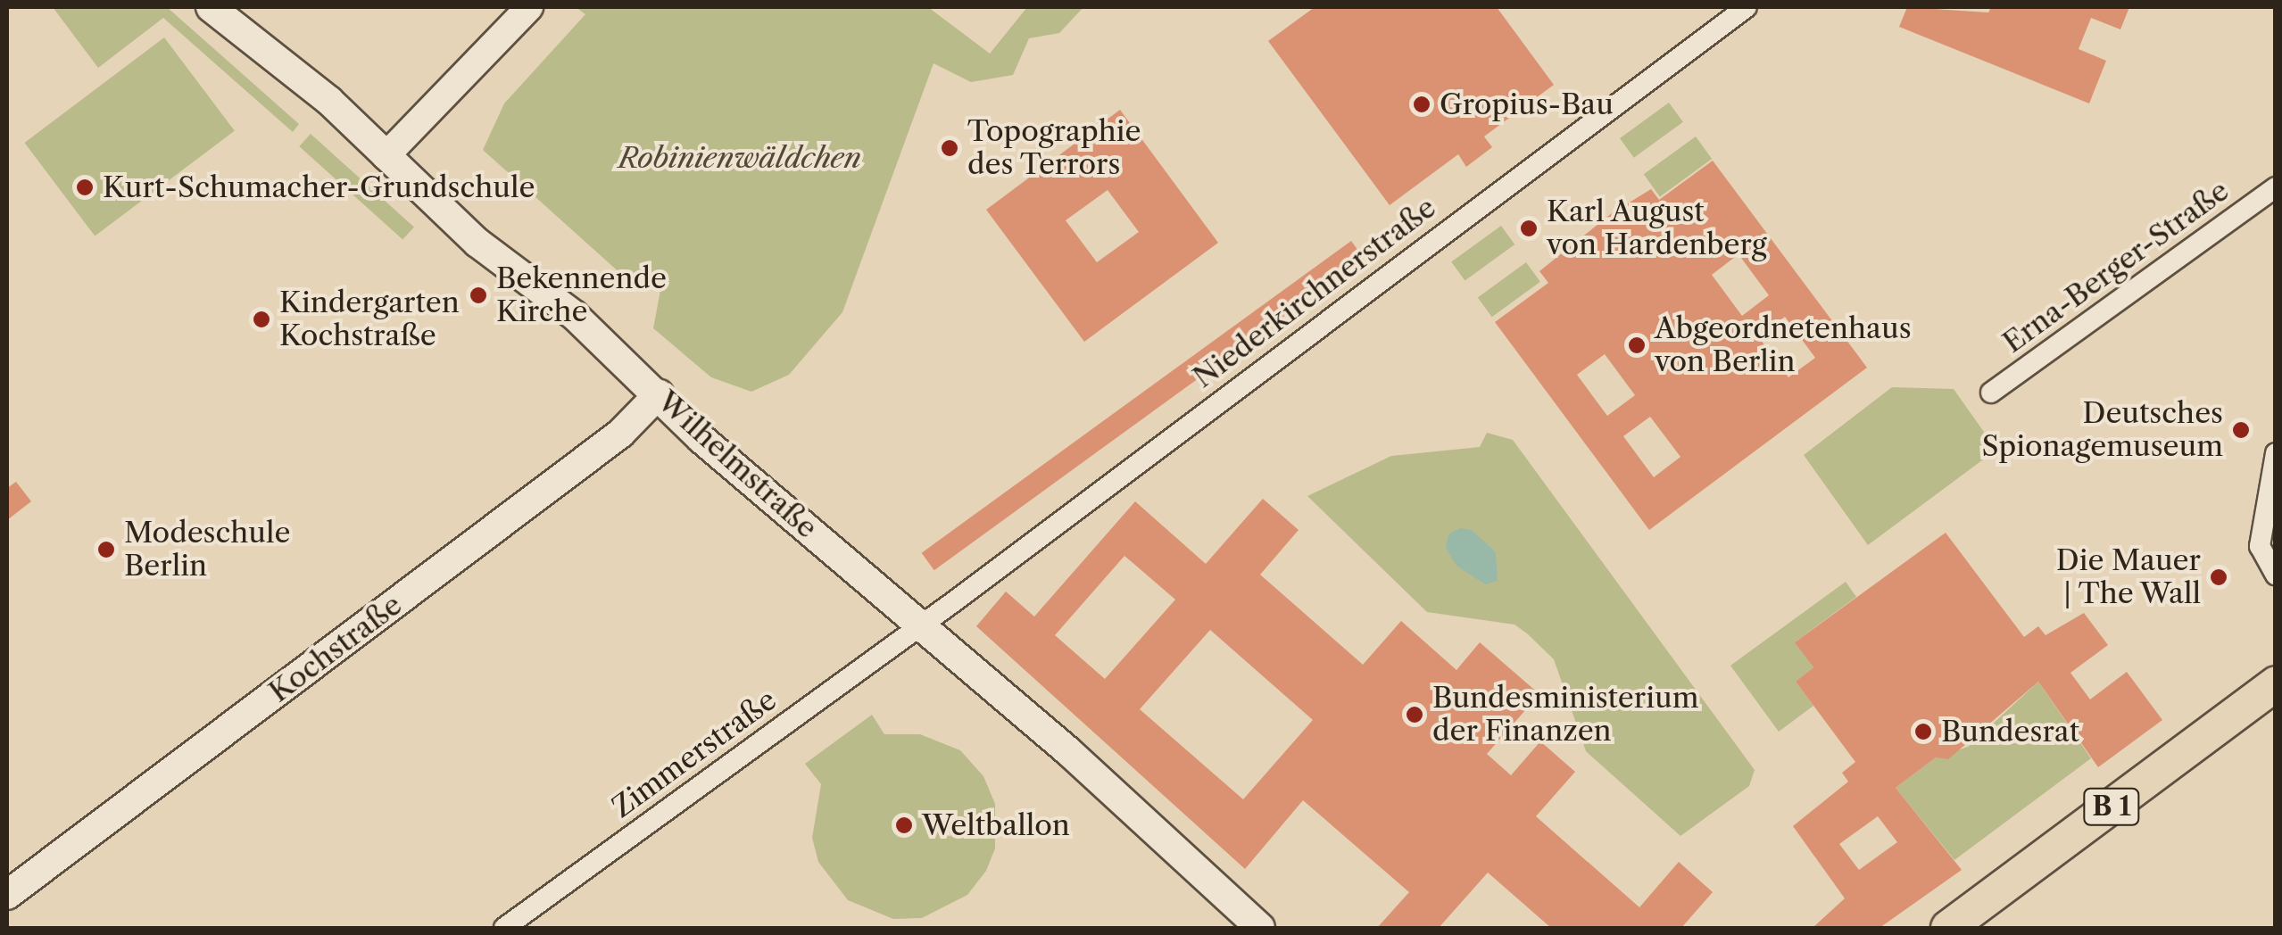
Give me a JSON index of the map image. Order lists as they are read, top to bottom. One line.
{"streets":{"main road":["Wilhelmstraße","Kochstraße","B 1"],"street":["Erna-Berger-Straße","Niederkirchnerstraße","Zimmerstraße"]},"crossings":[["Niederkirchnerstraße","Wilhelmstraße"],["Niederkirchnerstraße","Zimmerstraße"],["Wilhelmstraße","Kochstraße"],["Wilhelmstraße","Zimmerstraße"]],"parks":["Robinienwäldchen"],"places":["Gropius-Bau","Topographie des Terrors","Kurt-Schumacher-Grundschule","Karl August von Hardenberg","Bekennende Kirche","Kindergarten Kochstraße","Abgeordnetenhaus von Berlin","Deutsches Spionagemuseum","Modeschule Berlin","Die Mauer | The Wall","Bundesministerium der Finanzen","Bundesrat","Weltballon"]}
